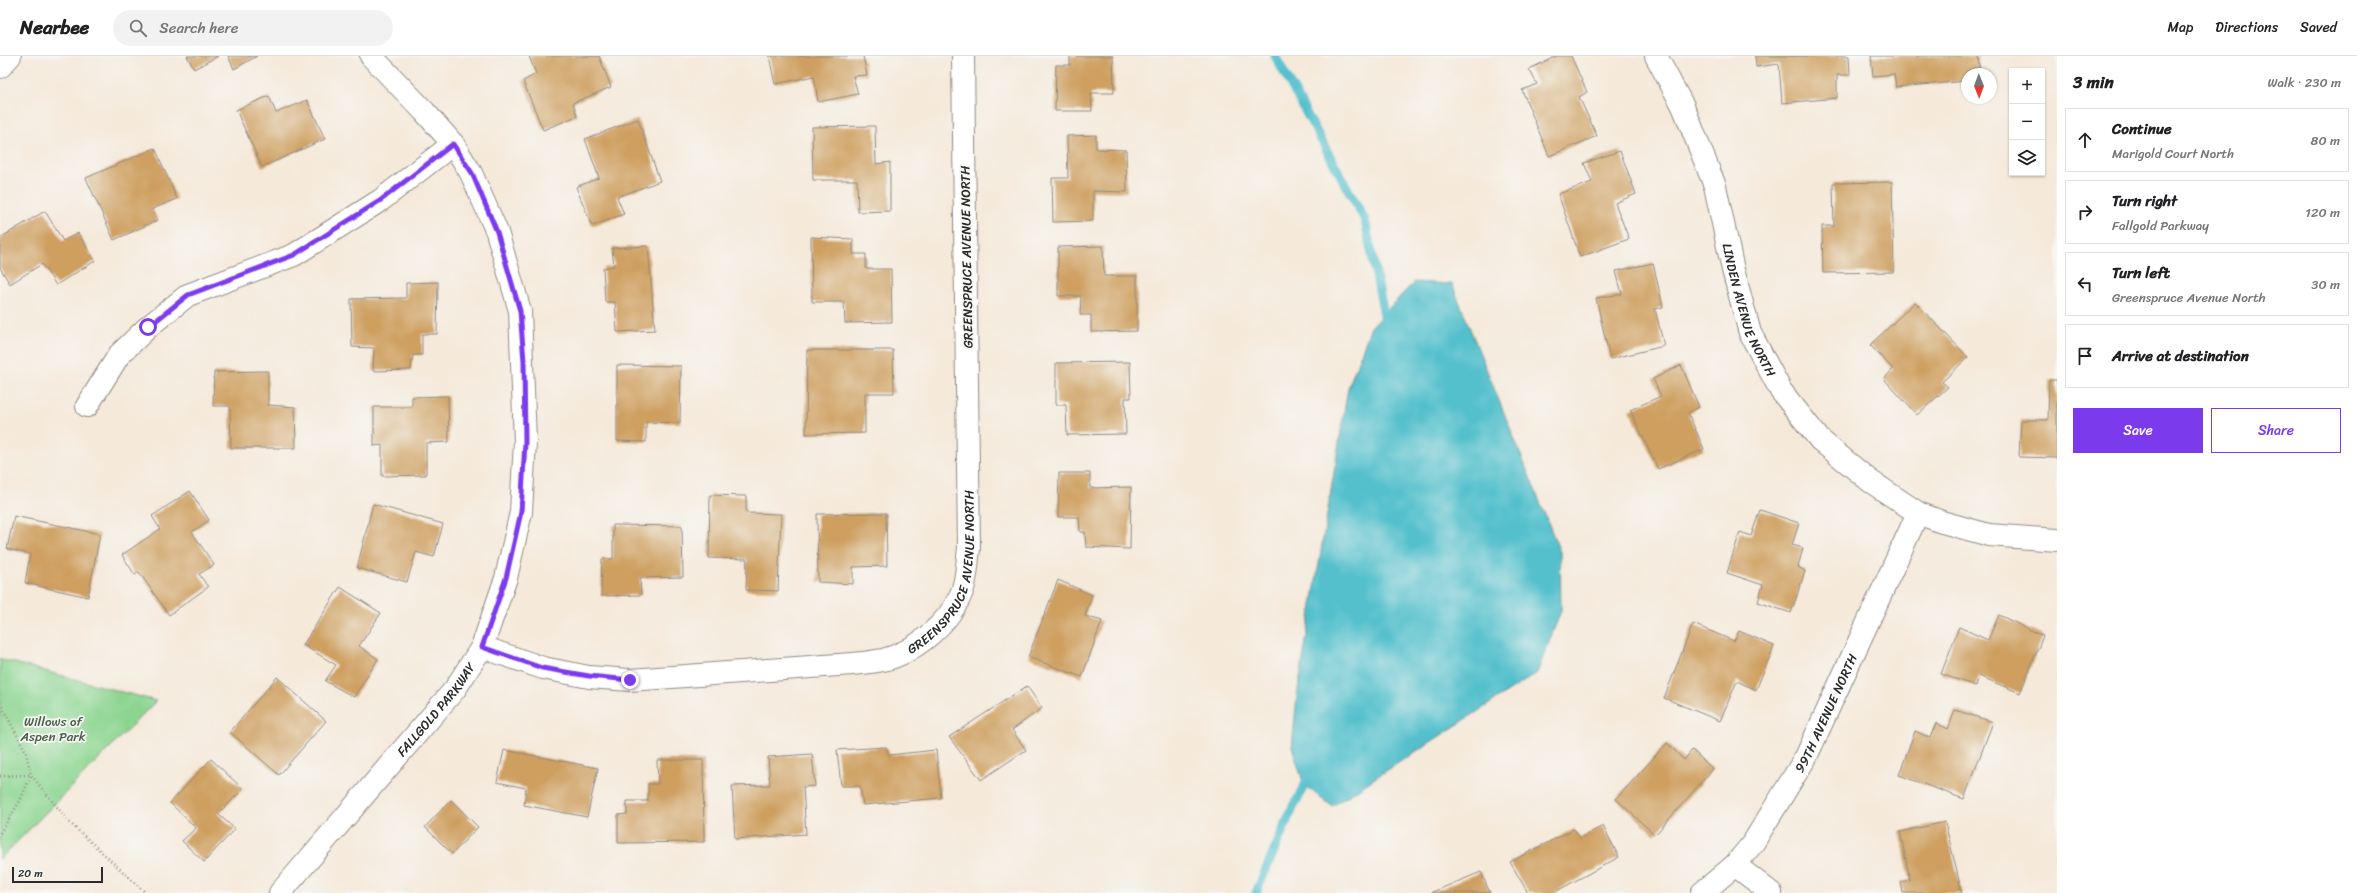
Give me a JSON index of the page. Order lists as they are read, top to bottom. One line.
{"streets":{"street":["GREENSPRUCE AVENUE NORTH","LINDEN AVENUE NORTH","FALLGOLD PARKWAY","99TH AVENUE NORTH"]},"crossings":[["GREENSPRUCE AVENUE NORTH","FALLGOLD PARKWAY"],["LINDEN AVENUE NORTH","99TH AVENUE NORTH"]],"parks":["Willows of Aspen Park"],"scale_bar":"20 m","north":"bottom","page":{"header":"Nearbee","search":"Search here","nav":["Map","Directions","Saved"],"heading":["3 min","Walk · 230 m"],"map_buttons":["+","−"],"list":[["Continue","Marigold Court North","80 m"],["Turn right","Fallgold Parkway","120 m"],["Turn left","Greenspruce Avenue North","30 m"],"Arrive at destination"],"buttons":["Save","Share"],"scale":"20 m"}}
